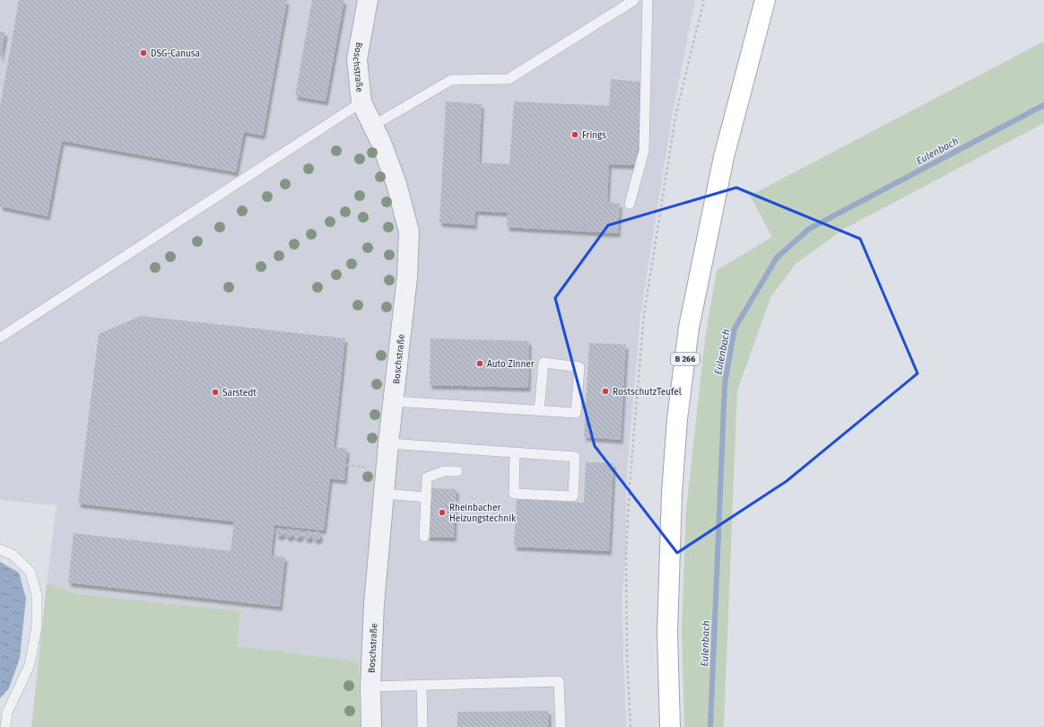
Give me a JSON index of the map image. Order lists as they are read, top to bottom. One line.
{"streets":{"main road":["B 266"],"street":["Boschstraße"]},"water":["Eulenbach"],"places":["DSG-Canusa","Frings","Auto Zinner","RostschutzTeufel","Sarstedt","Rheinbacher Heizungstechnik"]}
